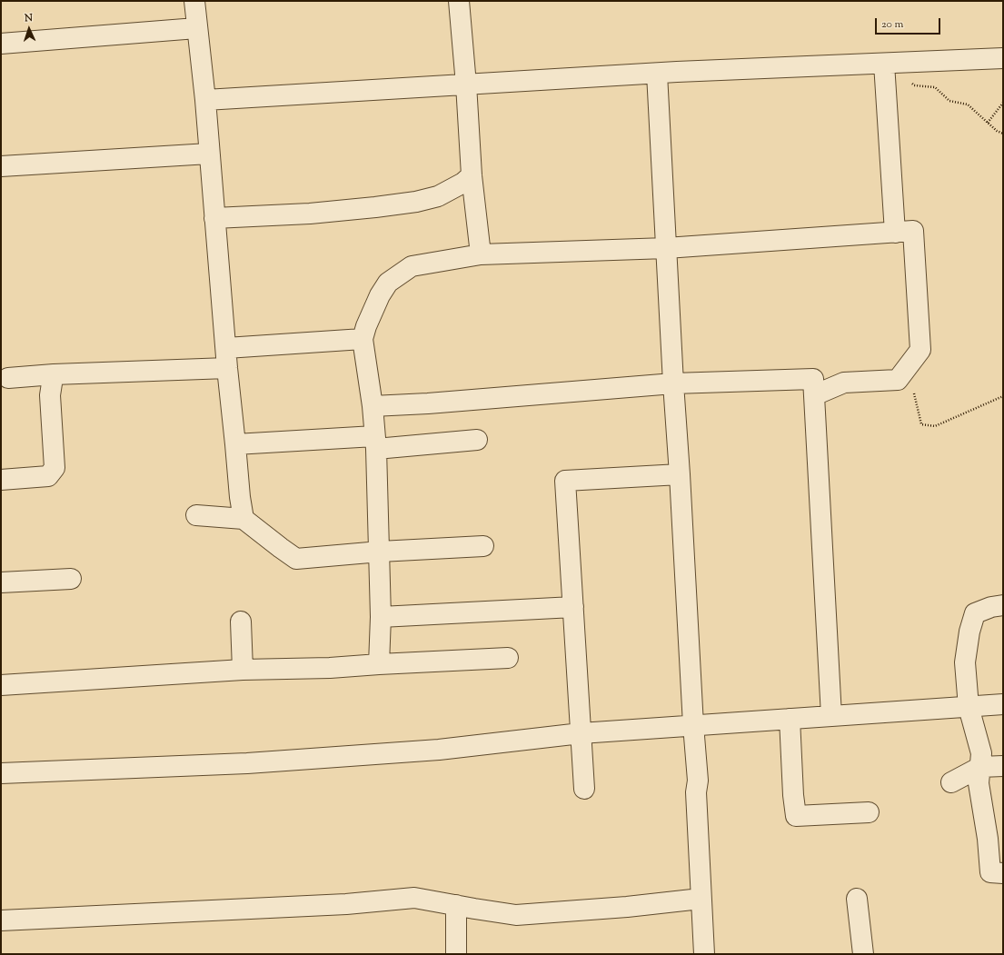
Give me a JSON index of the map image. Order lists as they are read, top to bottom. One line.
{"scale_bar":"20 m","north":"top"}
